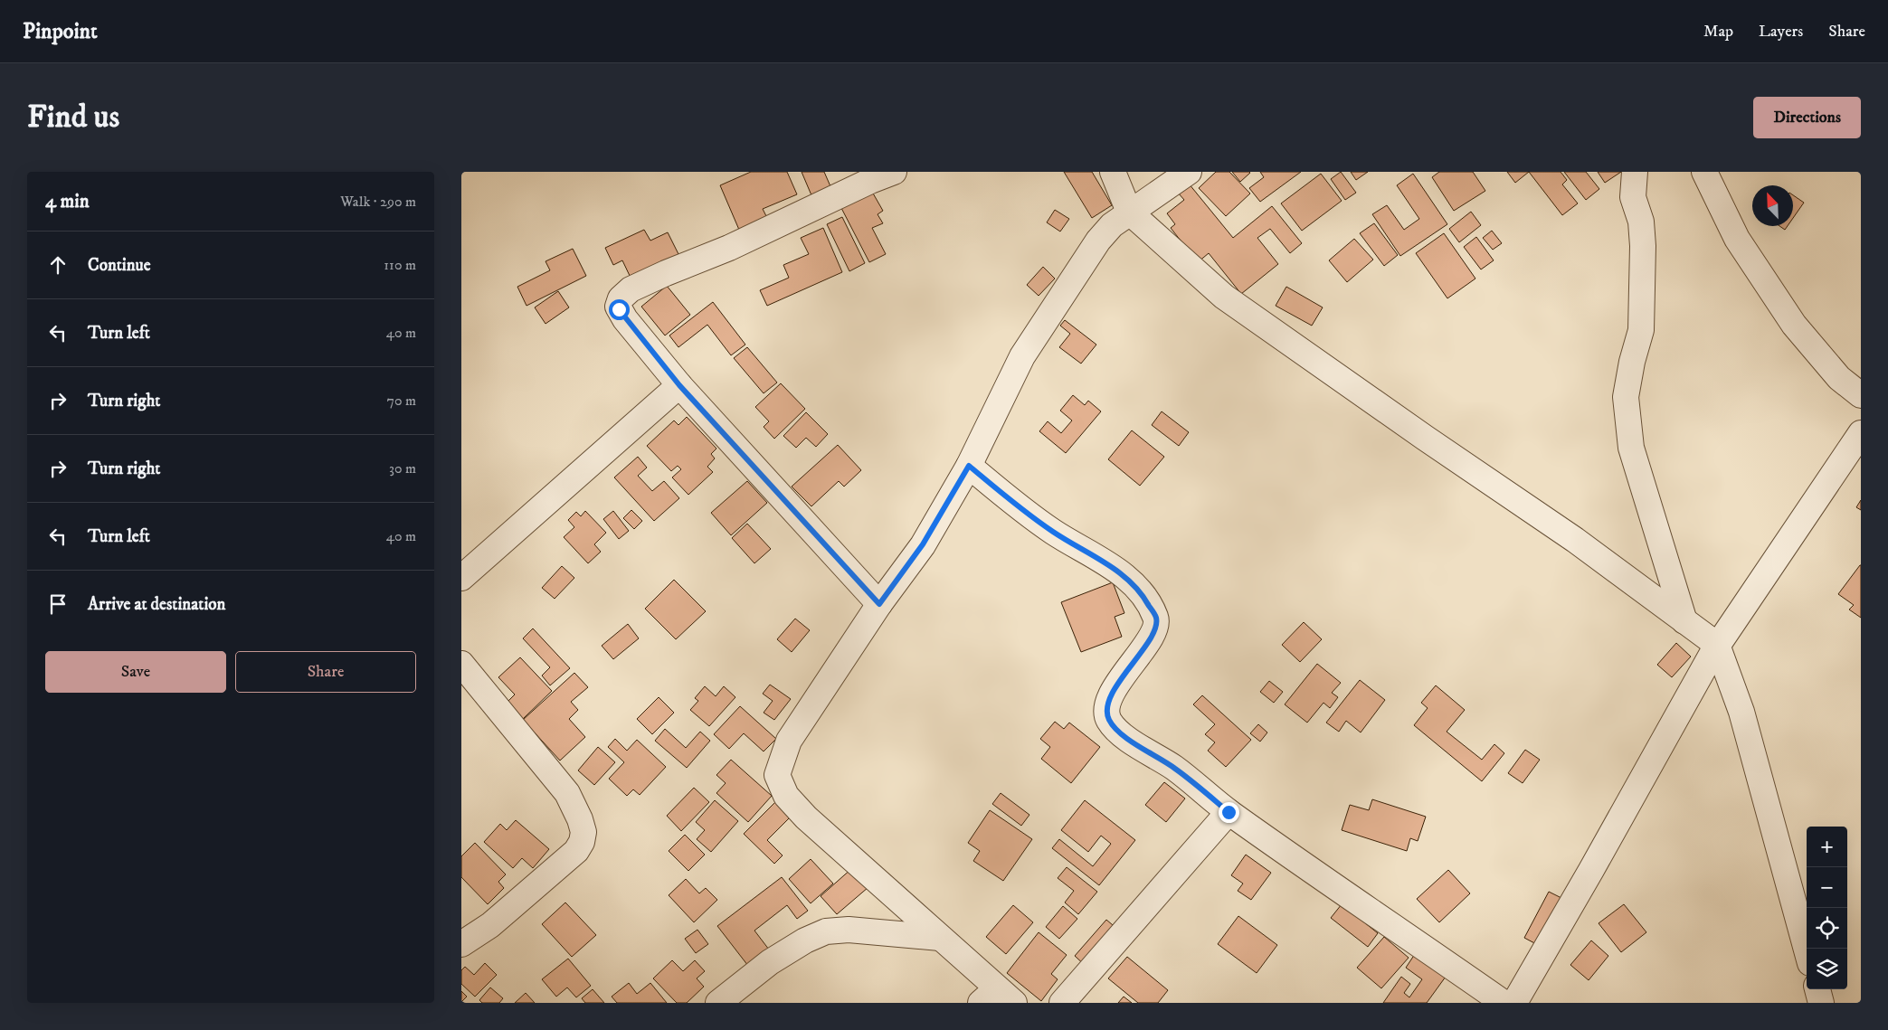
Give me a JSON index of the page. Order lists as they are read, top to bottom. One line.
{"north":"top left","page":{"header":"Pinpoint","nav":["Map","Layers","Share"],"buttons":["Directions",["Save","Share"]],"title":"Find us","heading":["4 min","Walk · 290 m"],"list":[["Continue","110 m"],["Turn left","40 m"],["Turn right","70 m"],["Turn right","30 m"],["Turn left","40 m"],"Arrive at destination"],"map_buttons":["+","−"]}}
